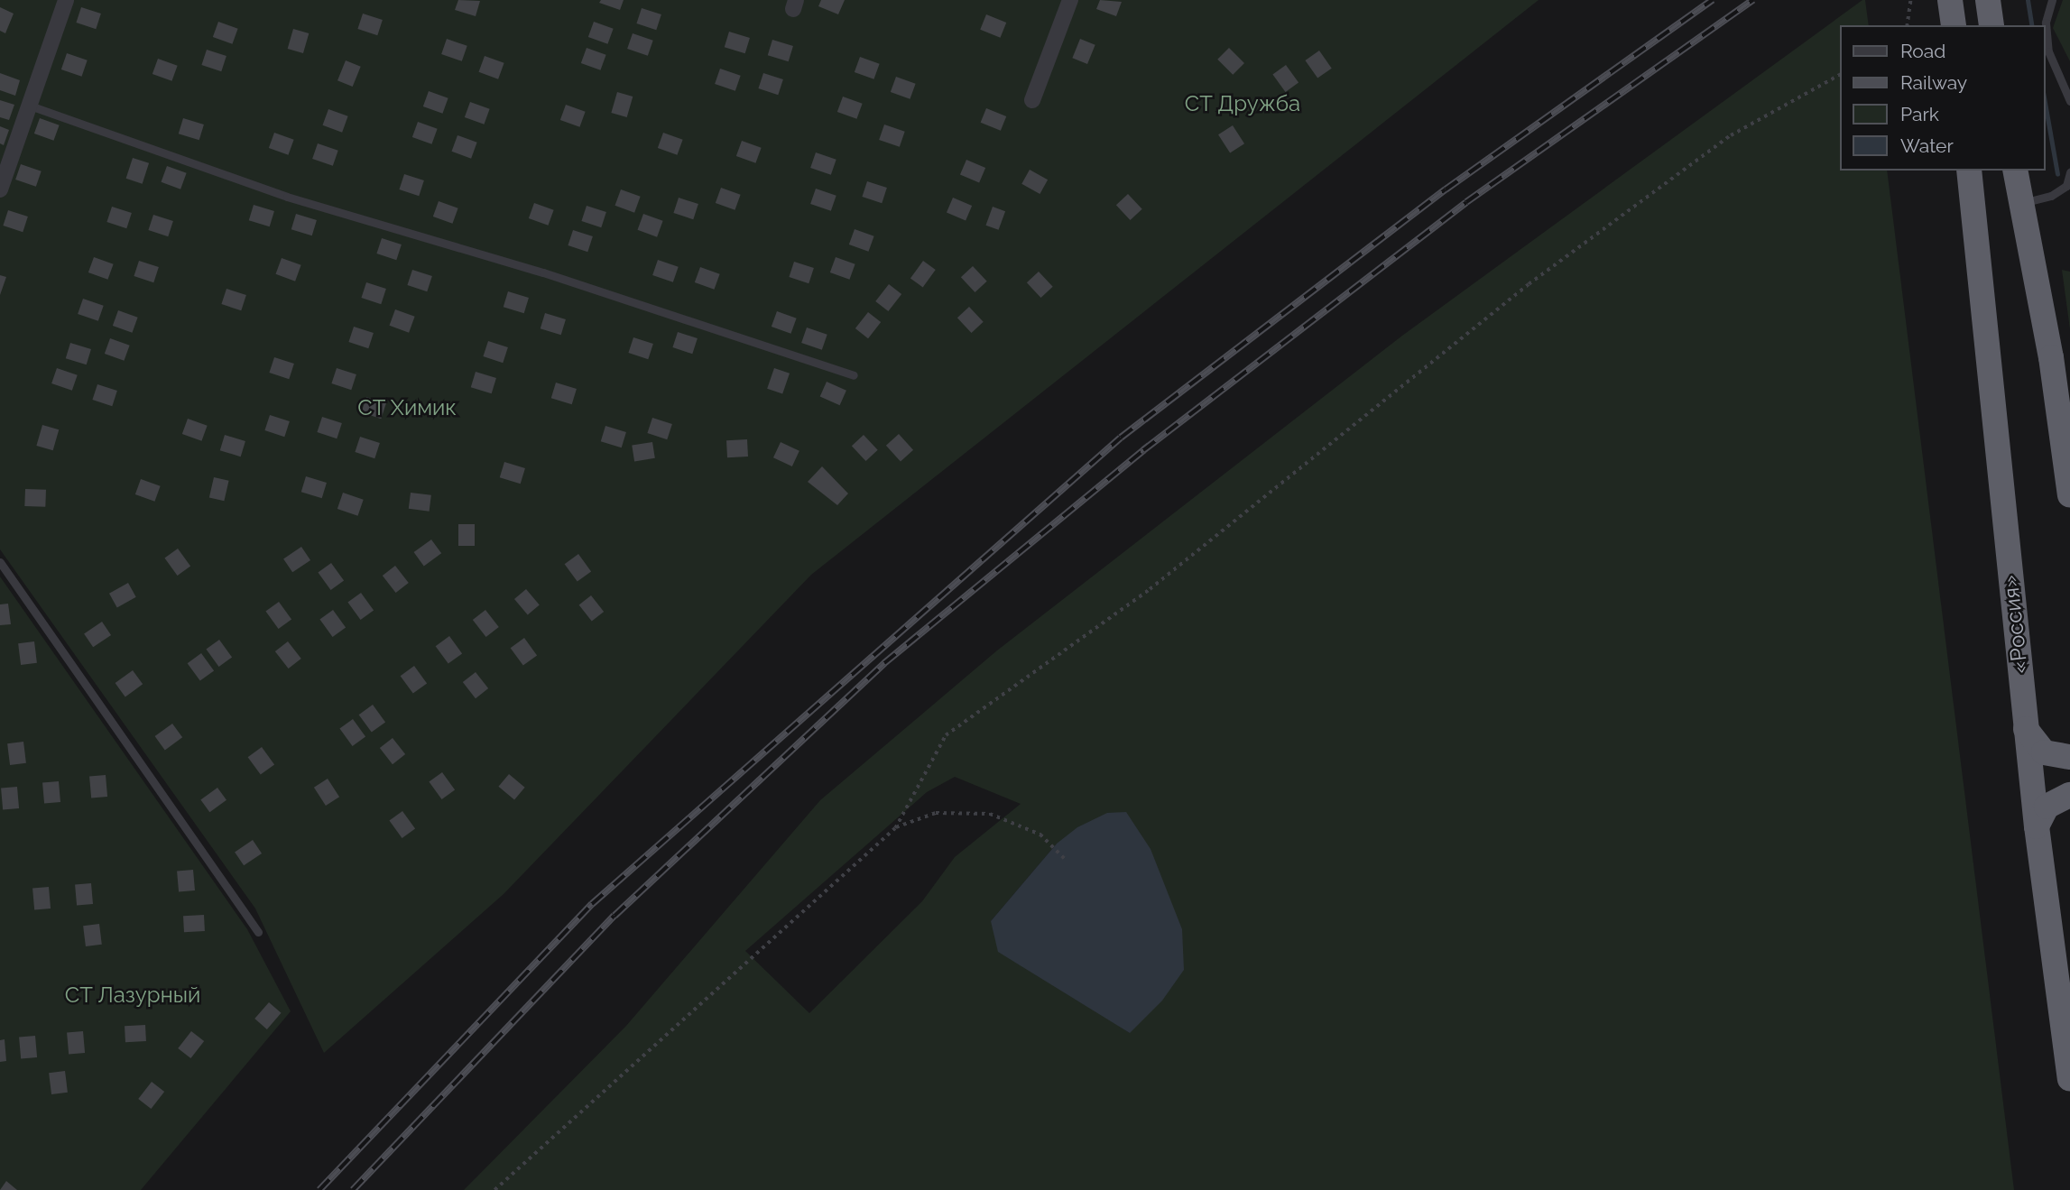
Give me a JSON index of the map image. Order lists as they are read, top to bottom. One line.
{"streets":{"highway":["«Россия»"]},"parks":["СТ Дружба","СТ Химик","СТ Лазурный"],"legend":["Road","Railway","Park","Water"]}
